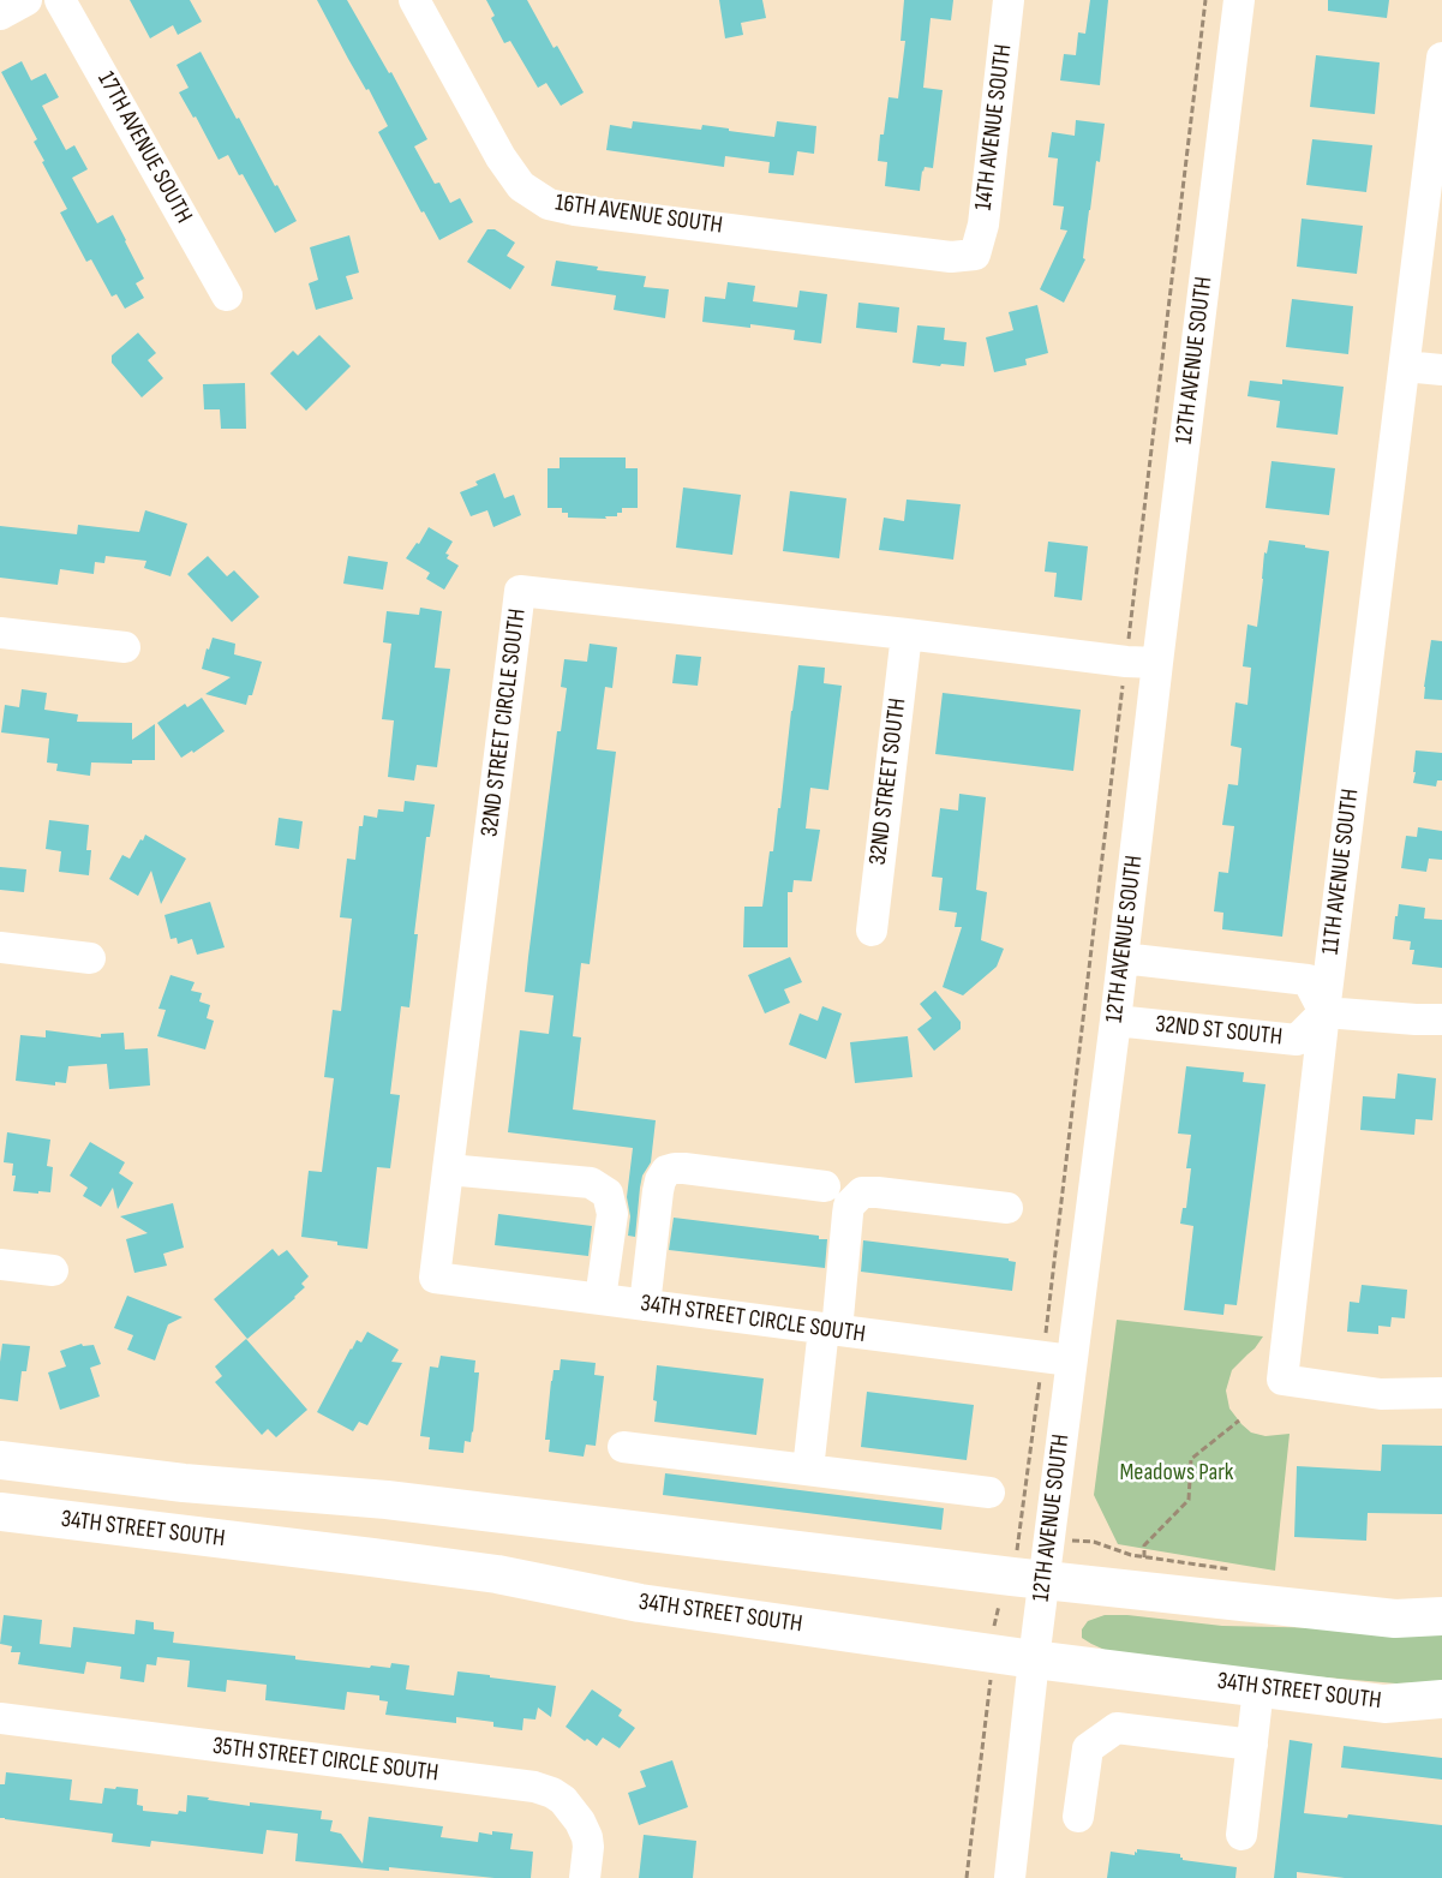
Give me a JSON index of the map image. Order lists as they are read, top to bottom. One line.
{"streets":{"main road":["34TH STREET SOUTH"],"street":["14TH AVENUE SOUTH","17TH AVENUE SOUTH","16TH AVENUE SOUTH","12TH AVENUE SOUTH","32ND STREET CIRCLE SOUTH","32ND STREET SOUTH","11TH AVENUE SOUTH","32ND ST SOUTH","34TH STREET CIRCLE SOUTH","35TH STREET CIRCLE SOUTH"]},"crossings":[["14TH AVENUE SOUTH","16TH AVENUE SOUTH"],["12TH AVENUE SOUTH","32ND STREET CIRCLE SOUTH"],["12TH AVENUE SOUTH","32ND ST SOUTH"],["12TH AVENUE SOUTH","34TH STREET CIRCLE SOUTH"],["12TH AVENUE SOUTH","34TH STREET SOUTH"],["32ND STREET CIRCLE SOUTH","32ND STREET SOUTH"],["32ND STREET CIRCLE SOUTH","34TH STREET CIRCLE SOUTH"],["11TH AVENUE SOUTH","32ND ST SOUTH"]],"parks":["Meadows Park"]}
